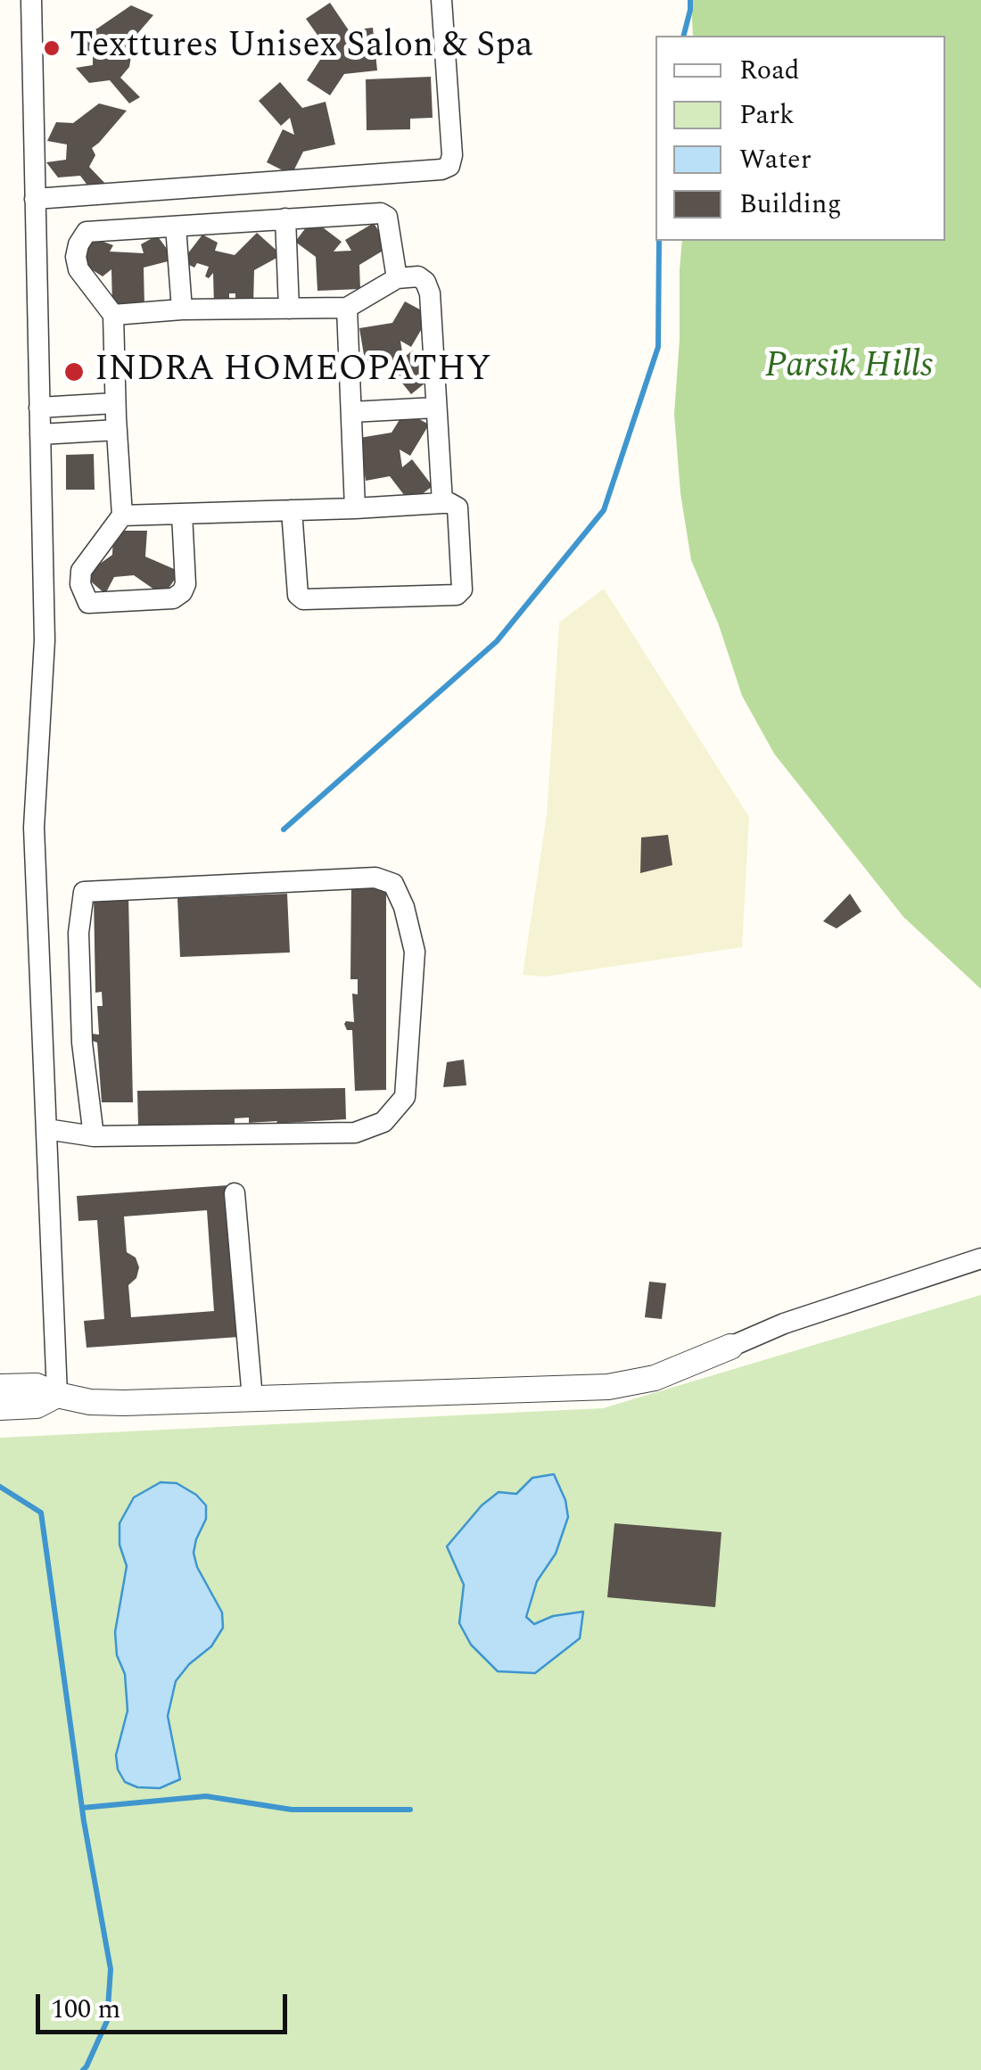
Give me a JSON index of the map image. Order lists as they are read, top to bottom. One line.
{"parks":["Parsik Hills"],"places":["Texttures Unisex Salon & Spa","INDRA HOMEOPATHY"],"legend":["Road","Park","Water","Building"],"scale_bar":"100 m"}
